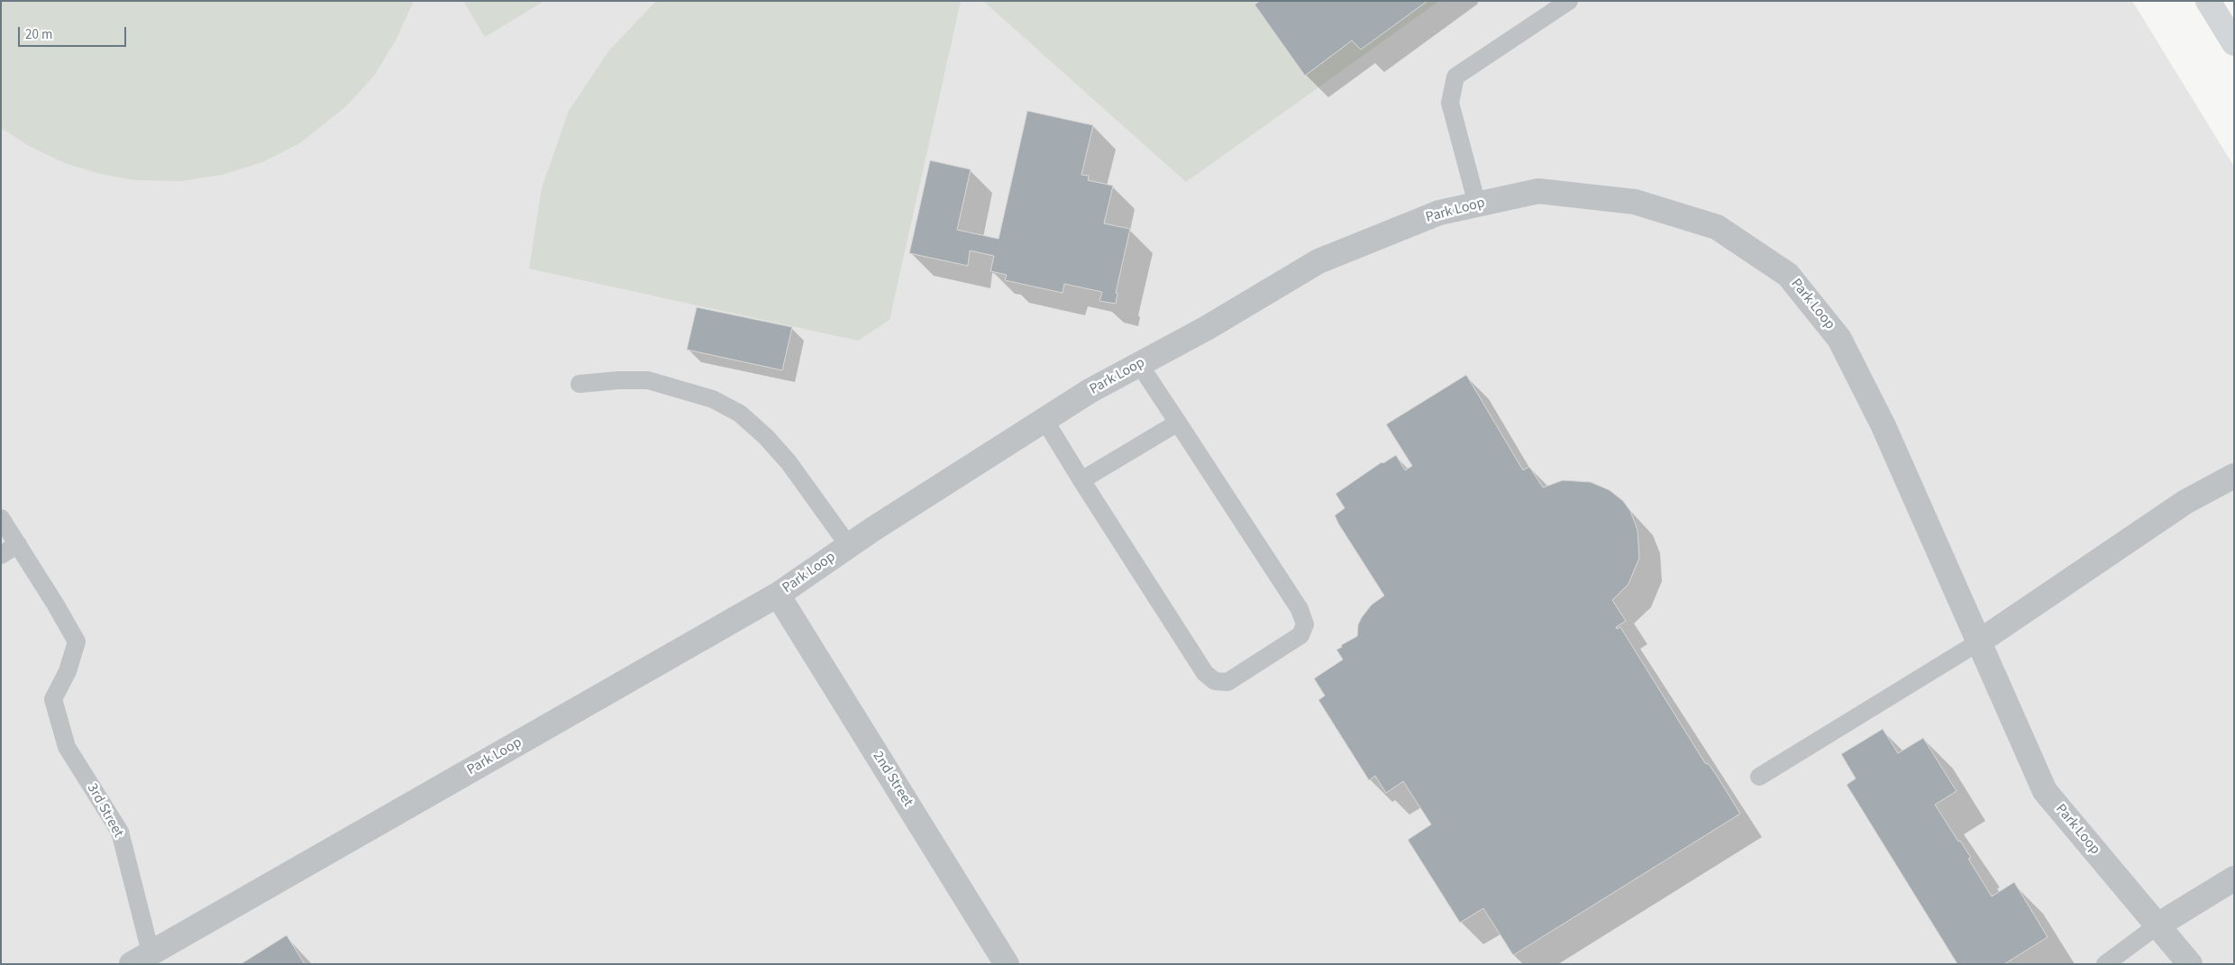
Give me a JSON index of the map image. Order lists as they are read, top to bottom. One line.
{"streets":{"street":["Park Loop","2nd Street"],"lane":["3rd Street"]},"crossings":[["Park Loop","2nd Street"],["Park Loop","3rd Street"]],"scale_bar":"20 m"}
